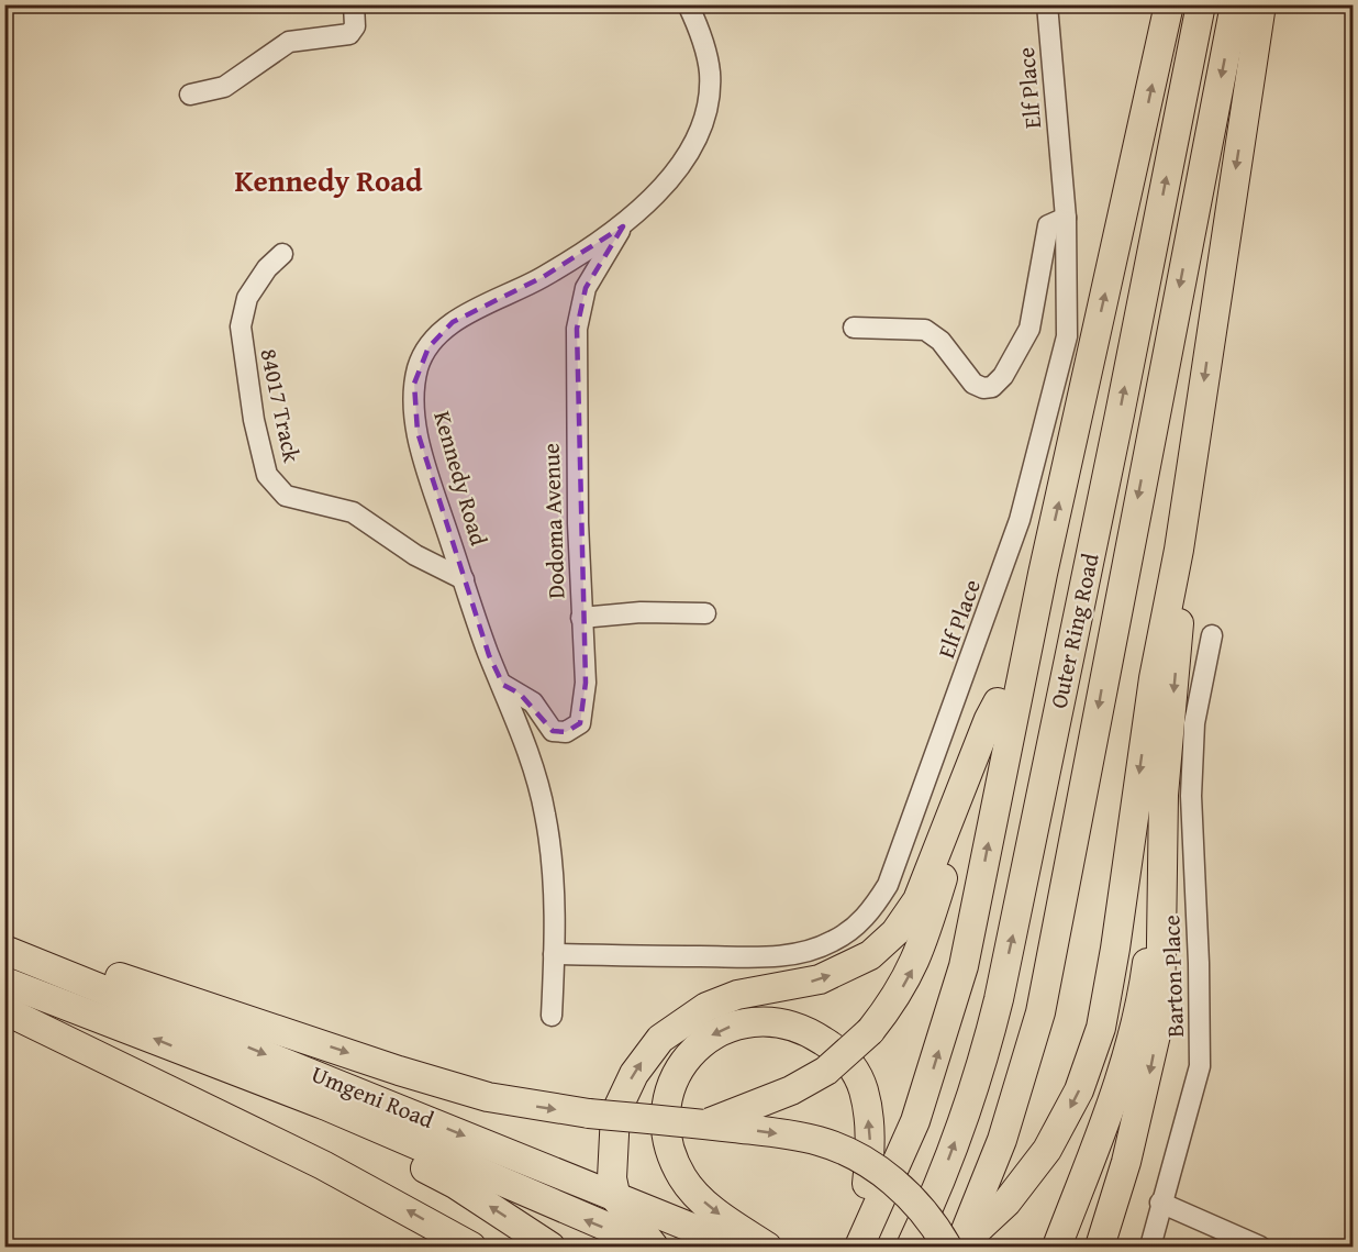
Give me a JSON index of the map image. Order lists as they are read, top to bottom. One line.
{"streets":{"highway":["Outer Ring Road","Umgeni Road"],"street":["Elf Place","84017 Track","Kennedy Road","Dodoma Avenue","Barton Place"]},"crossings":[["Elf Place","Kennedy Road"],["84017 Track","Kennedy Road"],["Kennedy Road","Dodoma Avenue"]],"districts":["Kennedy Road"]}
